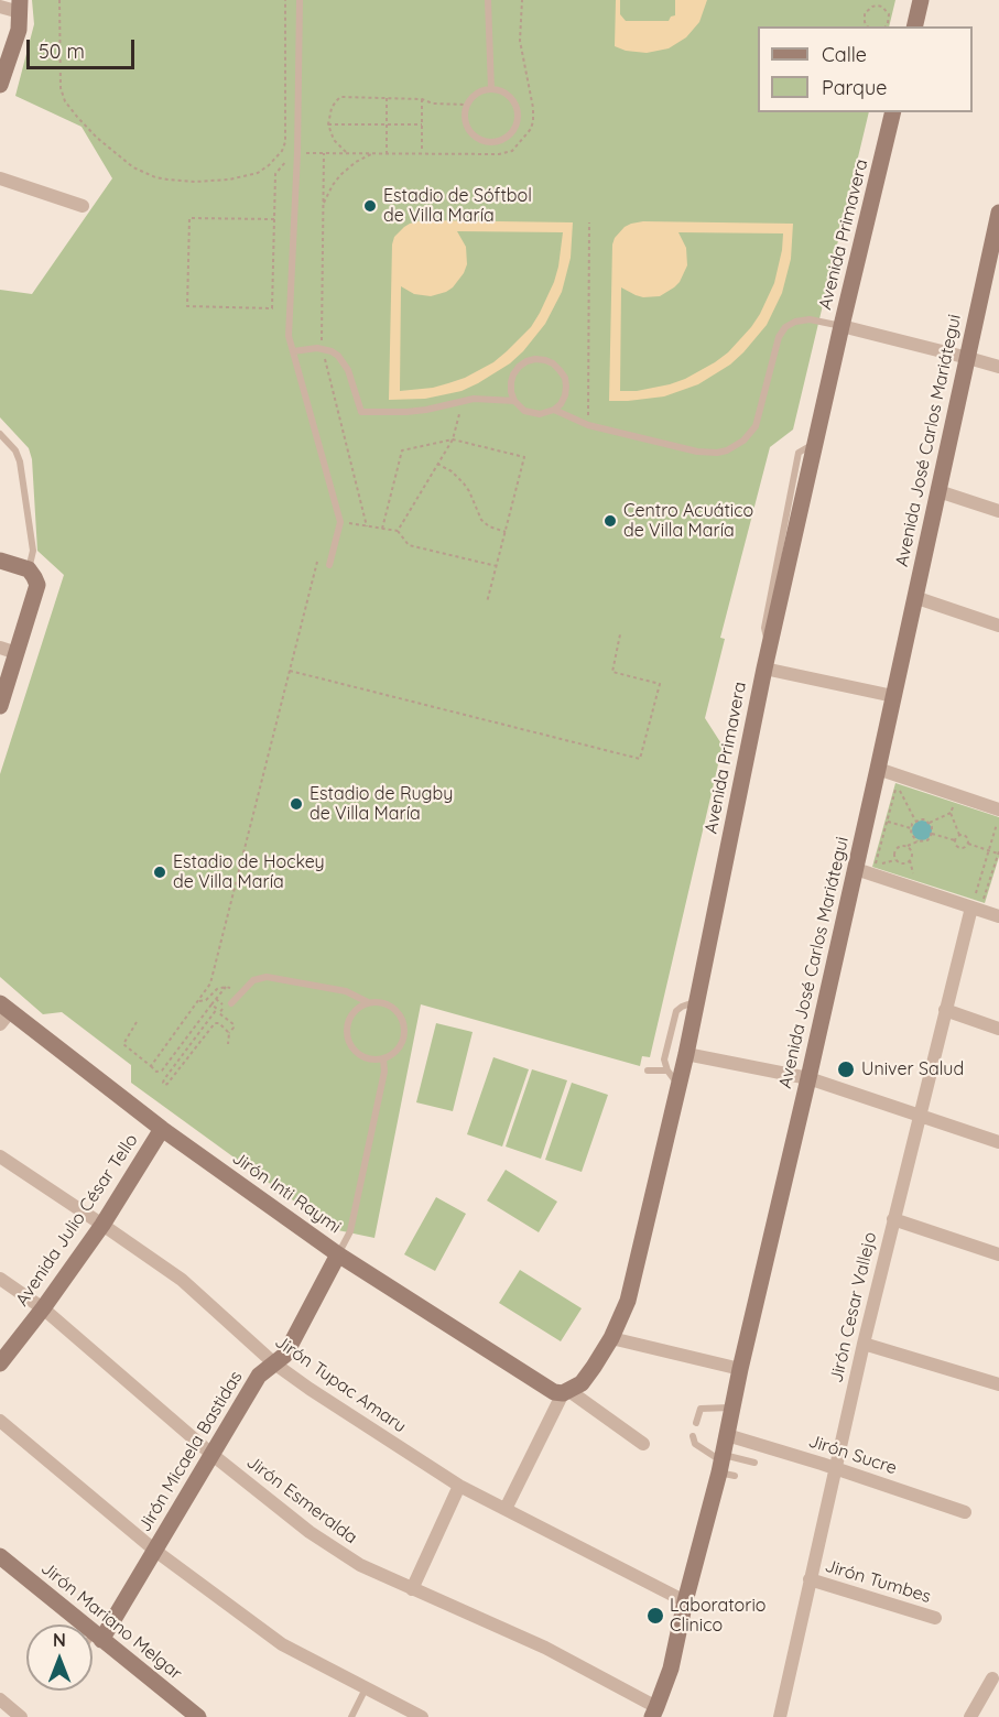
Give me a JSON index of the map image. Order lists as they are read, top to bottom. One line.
{"streets":{"street":["Avenida Primavera","Avenida José Carlos Mariátegui","Jirón Inti Raymi","Avenida Julio César Tello","Jirón Cesar Vallejo","Jirón Tupac Amaru","Jirón Micaela Bastidas","Jirón Sucre","Jirón Esmeralda","Jirón Tumbes","Jirón Mariano Melgar"]},"crossings":[["Avenida Primavera","Jirón Inti Raymi"],["Avenida José Carlos Mariátegui","Jirón Tupac Amaru"],["Avenida José Carlos Mariátegui","Jirón Sucre"],["Avenida José Carlos Mariátegui","Jirón Esmeralda"],["Jirón Inti Raymi","Avenida Julio César Tello"],["Jirón Inti Raymi","Jirón Micaela Bastidas"],["Avenida Julio César Tello","Jirón Tupac Amaru"],["Avenida Julio César Tello","Jirón Esmeralda"],["Jirón Cesar Vallejo","Jirón Sucre"],["Jirón Cesar Vallejo","Jirón Tumbes"],["Jirón Tupac Amaru","Jirón Micaela Bastidas"],["Jirón Micaela Bastidas","Jirón Esmeralda"],["Jirón Micaela Bastidas","Jirón Mariano Melgar"]],"places":["Estadio de Sóftbol de Villa María","Centro Acuático de Villa María","Estadio de Rugby de Villa María","Estadio de Hockey de Villa María","Univer Salud","Laboratorio Clinico"],"legend":["Calle","Parque"],"scale_bar":"50 m","north":"top"}
